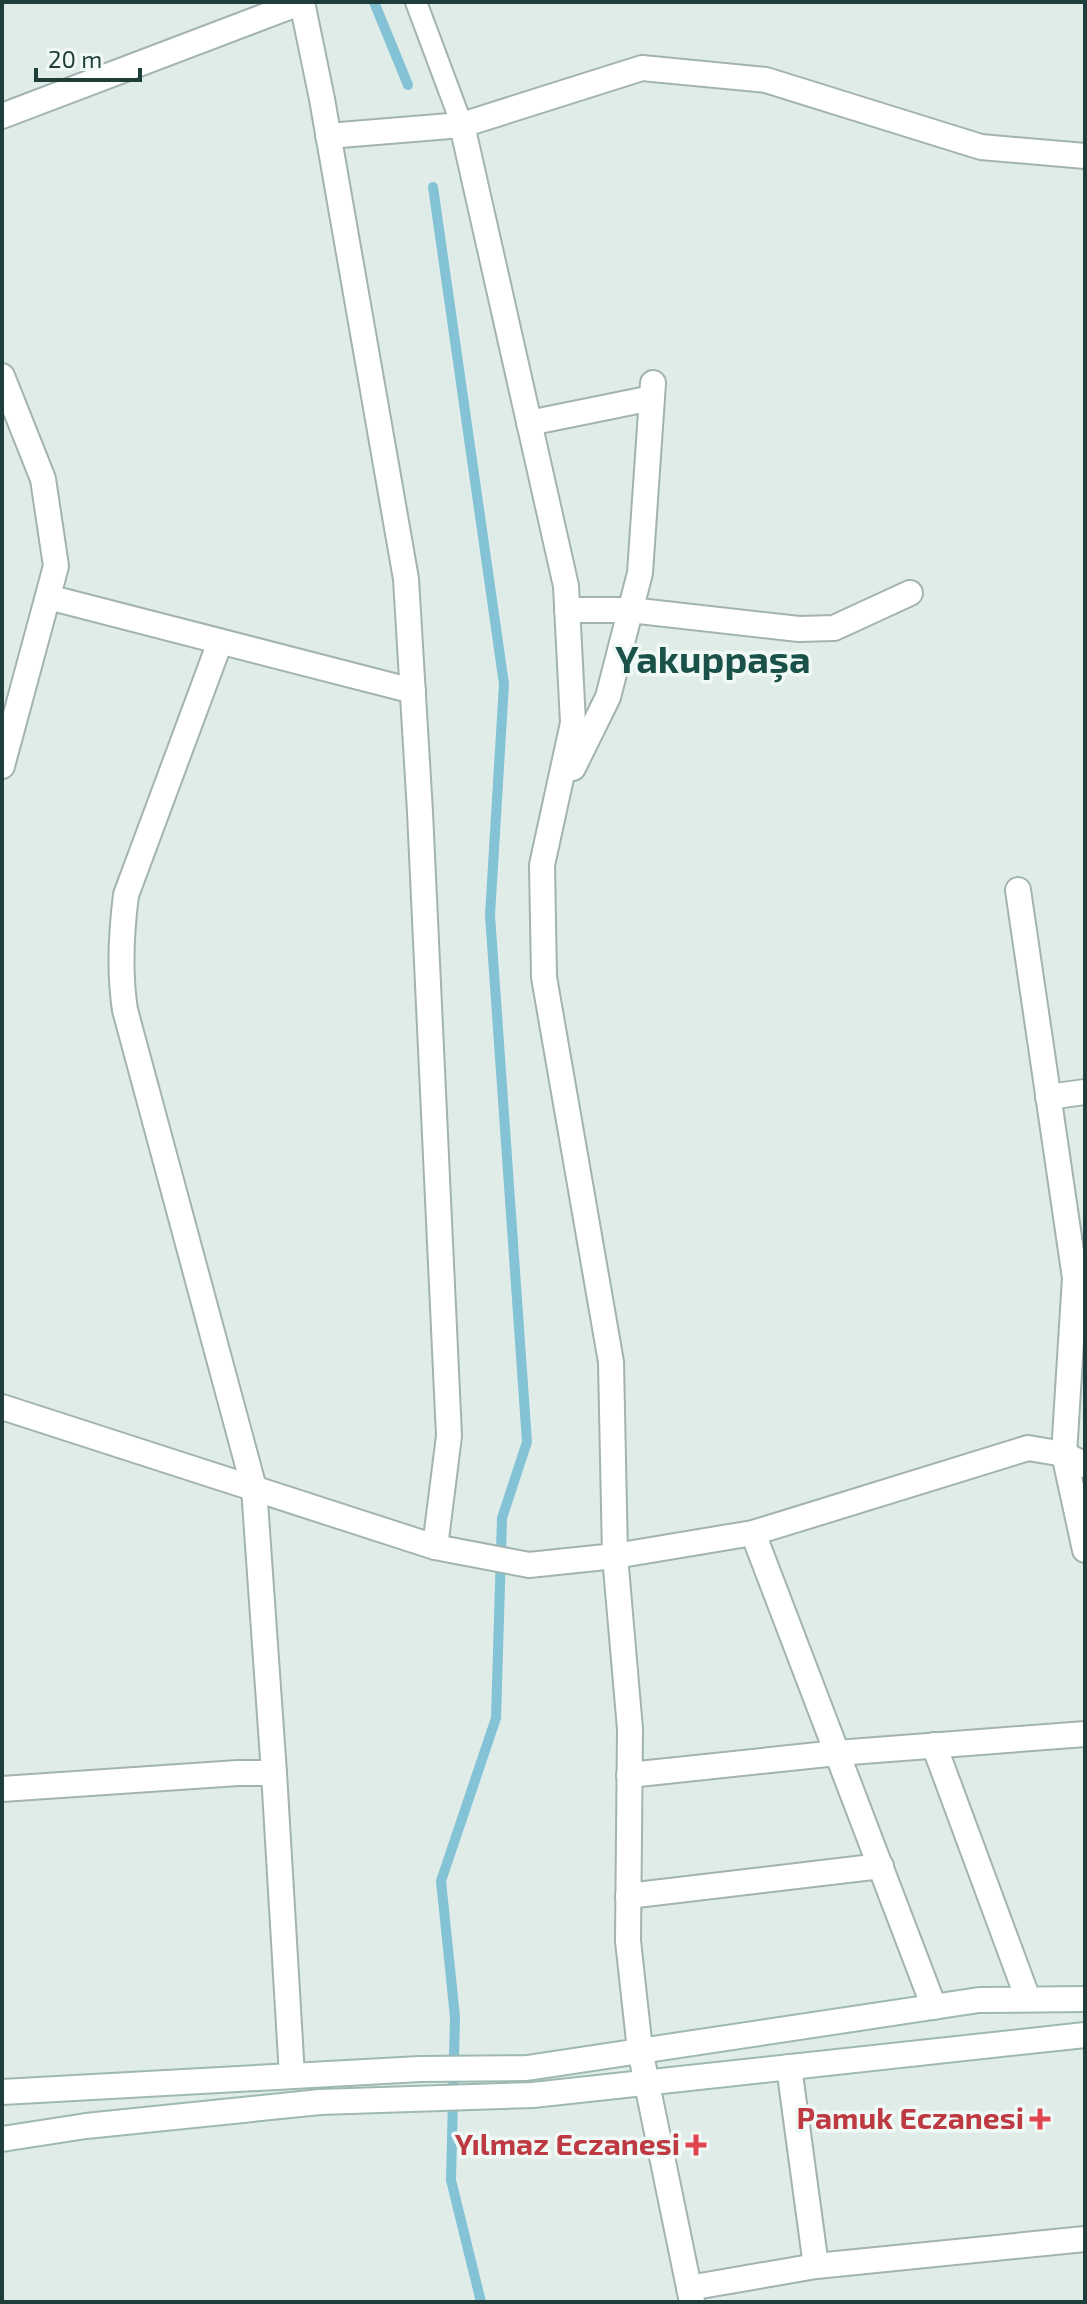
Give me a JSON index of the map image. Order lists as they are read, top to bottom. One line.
{"districts":["Yakuppaşa"],"places":{"health":["Pamuk Eczanesi","Yılmaz Eczanesi"]},"scale_bar":"20 m"}
